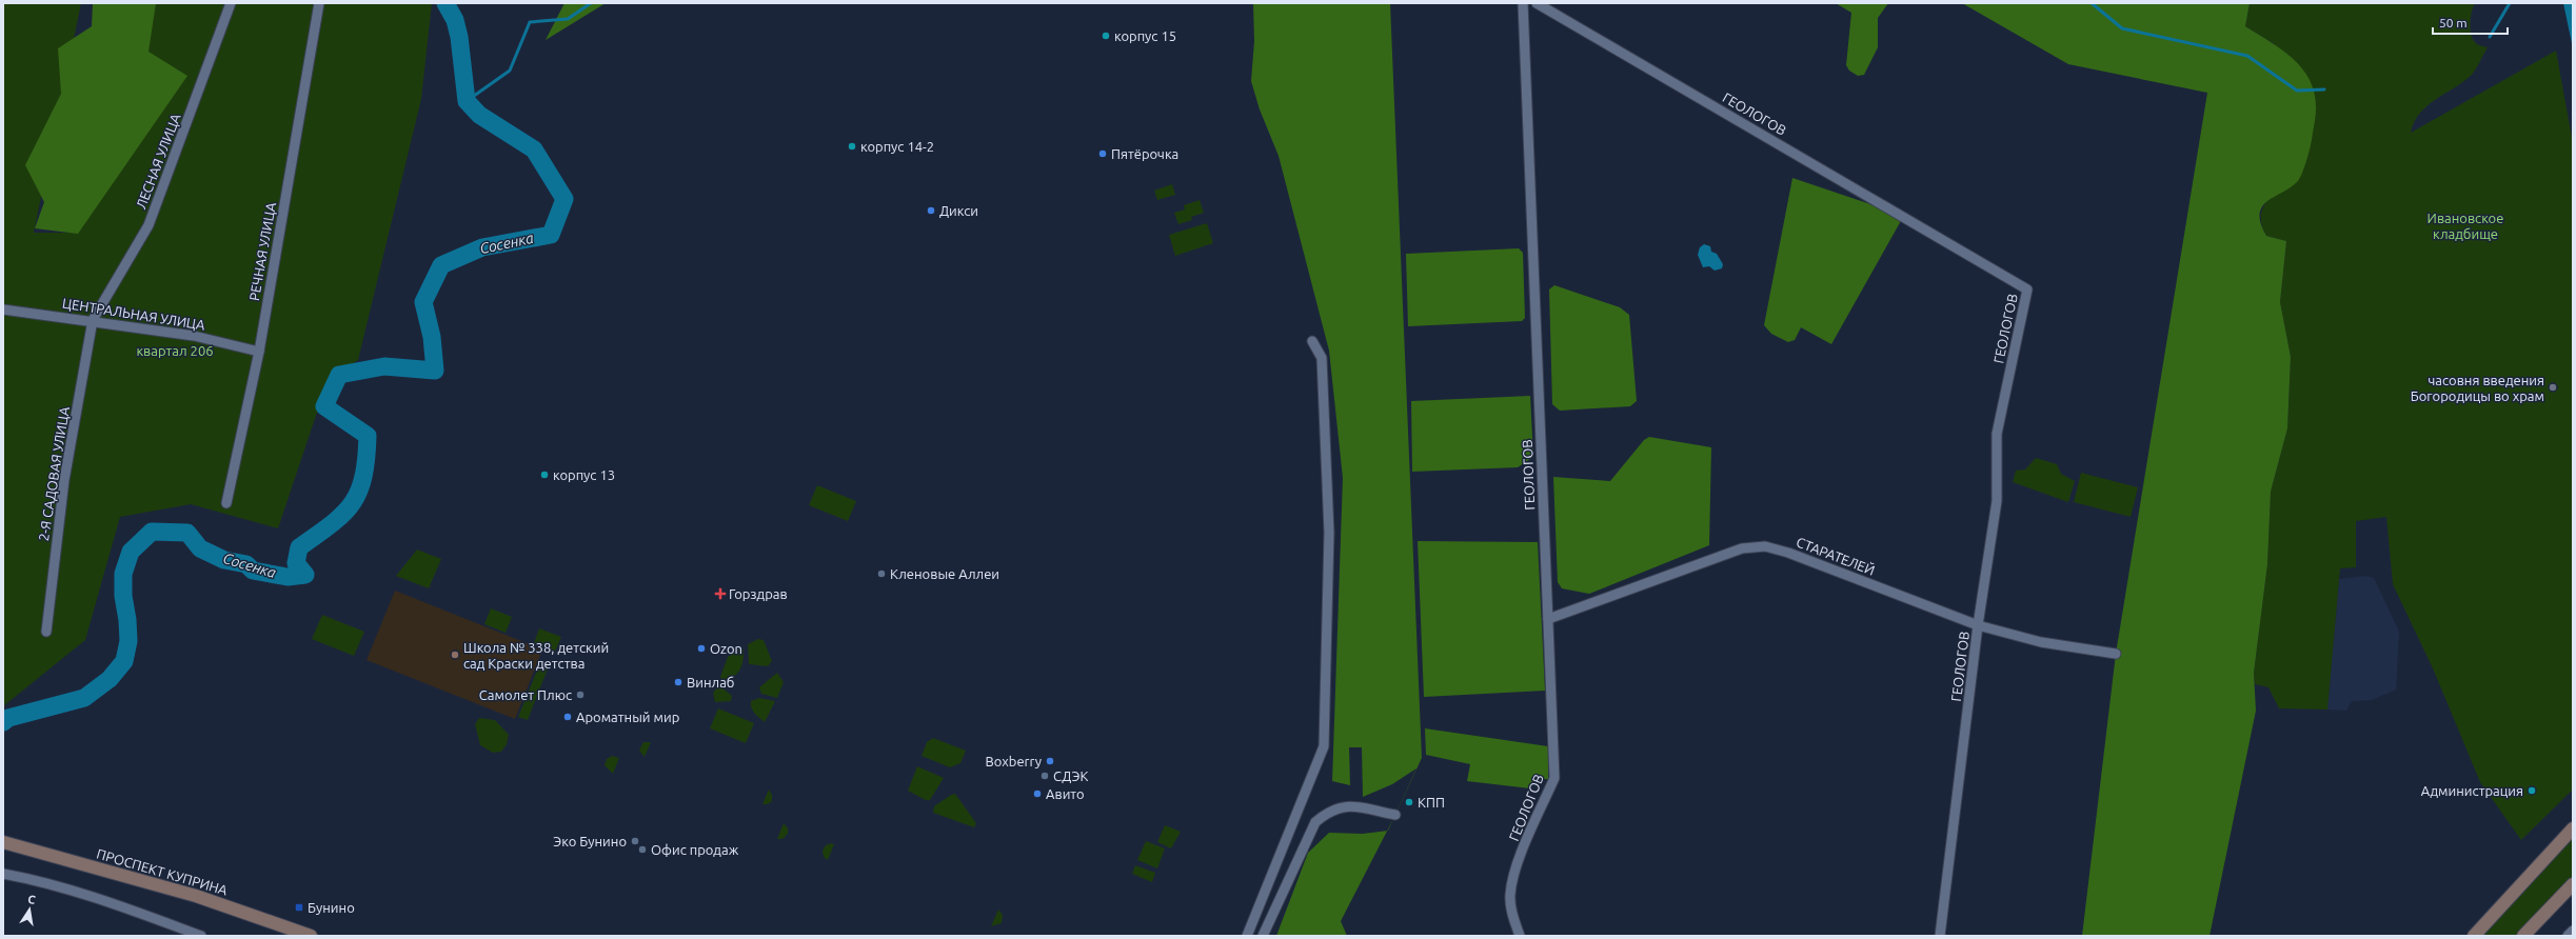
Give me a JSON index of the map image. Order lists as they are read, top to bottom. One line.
{"streets":{"main road":["ПРОСПЕКТ КУПРИНА"],"street":["ГЕОЛОГОВ","ЛЕСНАЯ УЛИЦА","РЕЧНАЯ УЛИЦА","ЦЕНТРАЛЬНАЯ УЛИЦА","2-Я САДОВАЯ УЛИЦА","СТАРАТЕЛЕЙ"]},"crossings":[["ГЕОЛОГОВ","СТАРАТЕЛЕЙ"],["ЛЕСНАЯ УЛИЦА","ЦЕНТРАЛЬНАЯ УЛИЦА"],["ЛЕСНАЯ УЛИЦА","2-Я САДОВАЯ УЛИЦА"],["РЕЧНАЯ УЛИЦА","ЦЕНТРАЛЬНАЯ УЛИЦА"],["ЦЕНТРАЛЬНАЯ УЛИЦА","2-Я САДОВАЯ УЛИЦА"]],"water":["Сосенка"],"parks":["Ивановское кладбище","квартал 206"],"places":{"other":["корпус 15","корпус 14-2","Пятёрочка","Дикси","часовня введения Богородицы во храм","корпус 13","Кленовые Аллеи","Ozon","Школа № 338, детский сад Краски детства","Винлаб","Самолет Плюс","Ароматный мир","Boxberry","СДЭК","Администрация","Авито","КПП","Эко Бунино","Офис продаж"],"health":["Горздрав"],"transit":["Бунино"]},"scale_bar":"50 m","north":"top"}
